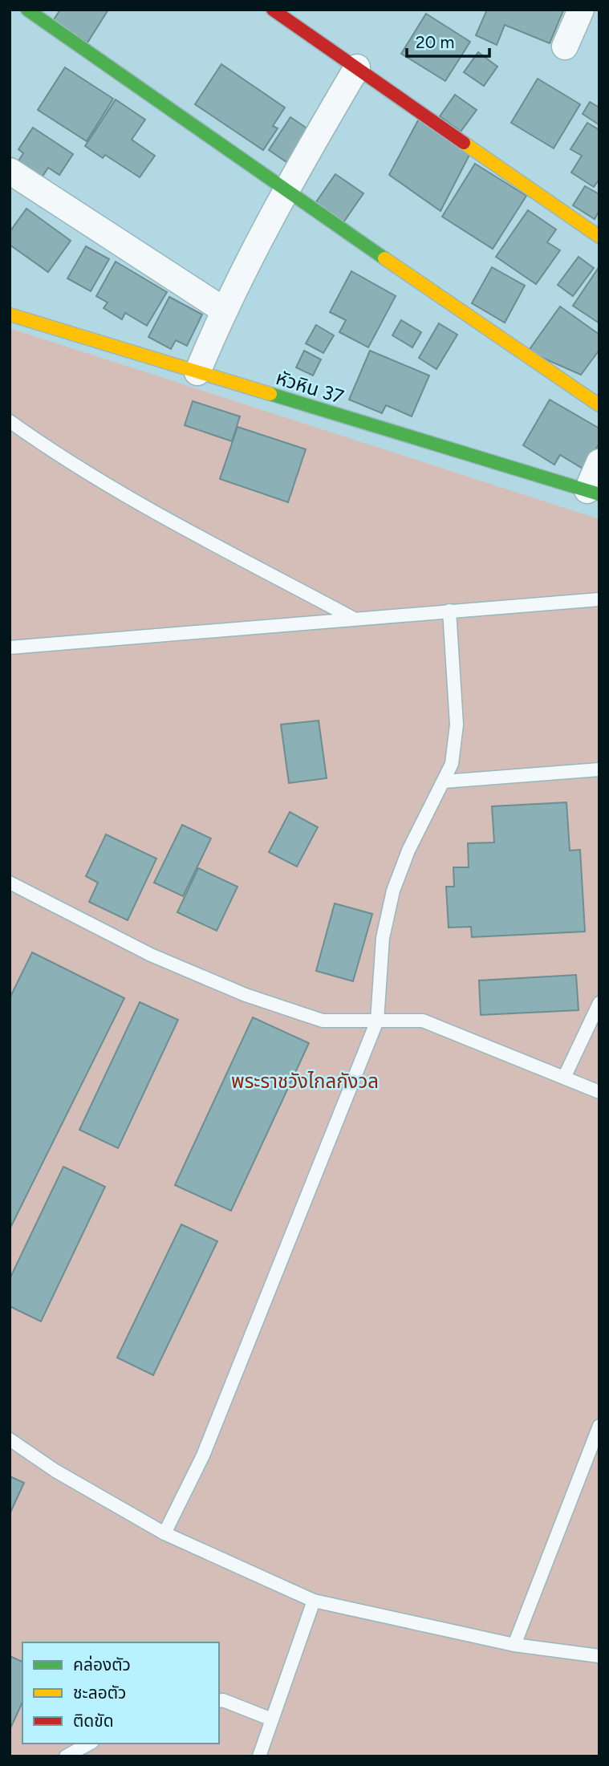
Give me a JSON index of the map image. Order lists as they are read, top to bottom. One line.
{"streets":{"street":["หัวหิน 37"]},"parks":["พระราชวังไกลกังวล"],"legend":["คล่องตัว","ชะลอตัว","ติดขัด"],"scale_bar":"20 m"}
